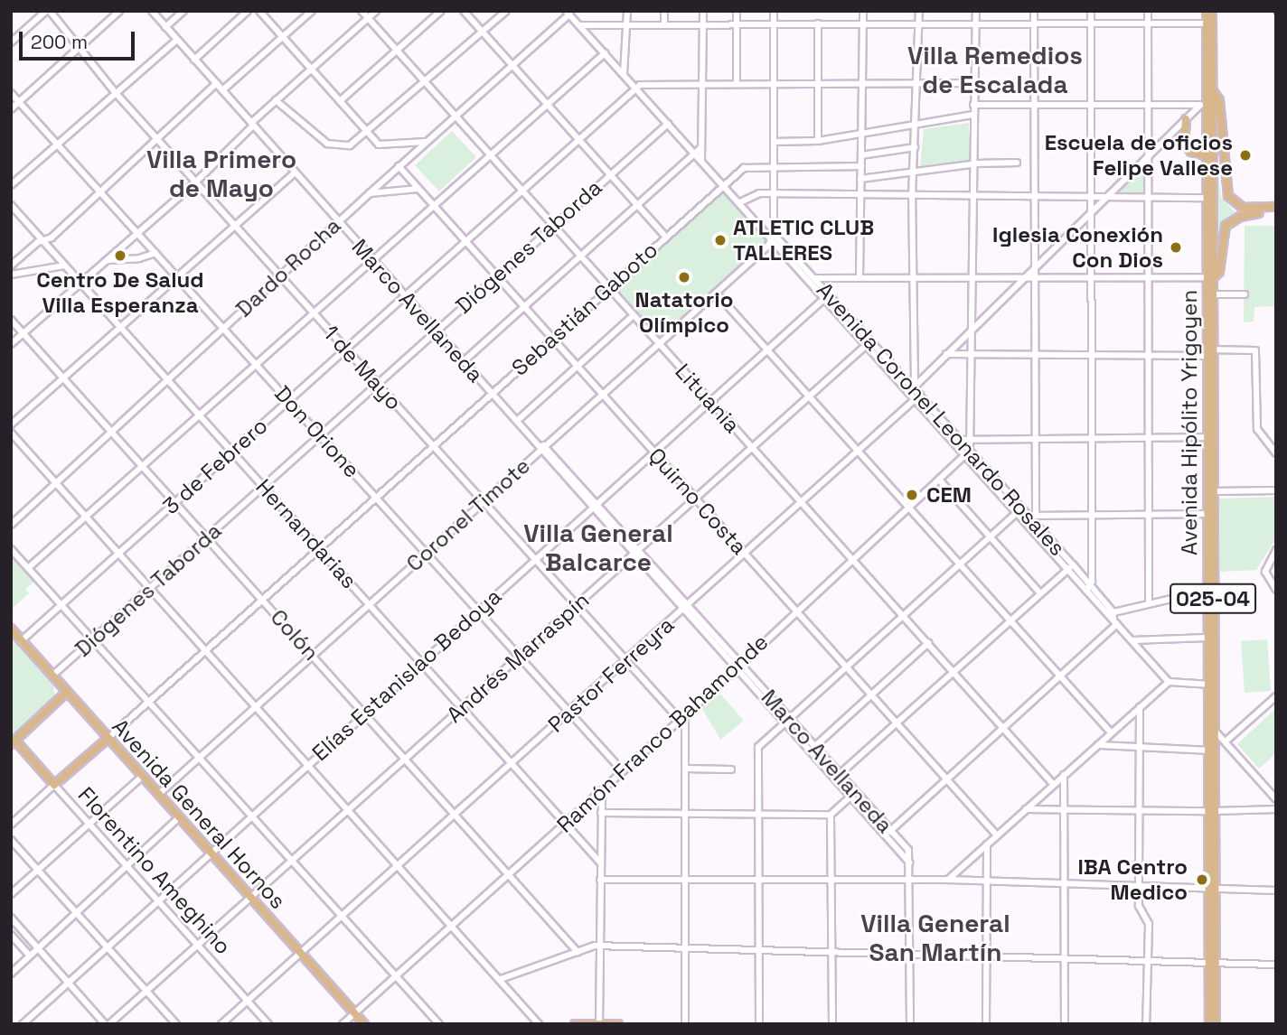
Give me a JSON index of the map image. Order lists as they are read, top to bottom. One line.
{"streets":{"main road":["Avenida Hipólito Yrigoyen","025-04","Avenida General Hornos","Florentino Ameghino"],"street":["Diógenes Taborda","Dardo Rocha","Sebastián Gaboto","Marco Avellaneda","1 de Mayo","Lituania","Avenida Coronel Leonardo Rosales","Don Orione","3 de Febrero","Quirno Costa","Coronel Timote","Hernandarias","Colón","Andrés Marraspín","Elías Estanislao Bedoya","Pastor Ferreyra","Ramón Franco Bahamonde"]},"crossings":[["Diógenes Taborda","Marco Avellaneda"],["Diógenes Taborda","1 de Mayo"],["Diógenes Taborda","Lituania"],["Diógenes Taborda","Avenida Coronel Leonardo Rosales"],["Diógenes Taborda","Don Orione"],["Diógenes Taborda","Quirno Costa"],["Diógenes Taborda","Hernandarias"],["Diógenes Taborda","Colón"],["Diógenes Taborda","Avenida General Hornos"],["Dardo Rocha","Marco Avellaneda"],["Dardo Rocha","1 de Mayo"],["Dardo Rocha","Lituania"],["Dardo Rocha","Avenida Coronel Leonardo Rosales"],["Dardo Rocha","Don Orione"],["Dardo Rocha","Quirno Costa"],["Dardo Rocha","Hernandarias"],["Dardo Rocha","Colón"],["Sebastián Gaboto","Marco Avellaneda"],["Sebastián Gaboto","1 de Mayo"],["Sebastián Gaboto","Lituania"],["Sebastián Gaboto","Avenida Coronel Leonardo Rosales"],["Sebastián Gaboto","Don Orione"],["Sebastián Gaboto","Quirno Costa"],["Sebastián Gaboto","Hernandarias"],["Sebastián Gaboto","Colón"],["Sebastián Gaboto","Avenida General Hornos"],["Marco Avellaneda","3 de Febrero"],["Marco Avellaneda","Coronel Timote"],["Marco Avellaneda","Andrés Marraspín"],["Marco Avellaneda","Elías Estanislao Bedoya"],["Marco Avellaneda","Pastor Ferreyra"],["Marco Avellaneda","Ramón Franco Bahamonde"],["1 de Mayo","3 de Febrero"],["1 de Mayo","Coronel Timote"],["1 de Mayo","Andrés Marraspín"],["1 de Mayo","Elías Estanislao Bedoya"],["1 de Mayo","Pastor Ferreyra"],["1 de Mayo","Ramón Franco Bahamonde"],["Lituania","3 de Febrero"],["Lituania","Coronel Timote"],["Lituania","Andrés Marraspín"],["Lituania","Elías Estanislao Bedoya"],["Lituania","Pastor Ferreyra"],["Lituania","Ramón Franco Bahamonde"],["Avenida Coronel Leonardo Rosales","3 de Febrero"],["Avenida Coronel Leonardo Rosales","Coronel Timote"],["Avenida Coronel Leonardo Rosales","Andrés Marraspín"],["Avenida Coronel Leonardo Rosales","Elías Estanislao Bedoya"],["Avenida Coronel Leonardo Rosales","Pastor Ferreyra"],["Avenida Coronel Leonardo Rosales","Ramón Franco Bahamonde"],["Don Orione","3 de Febrero"],["Don Orione","Coronel Timote"],["Don Orione","Andrés Marraspín"],["Don Orione","Elías Estanislao Bedoya"],["Don Orione","Pastor Ferreyra"],["Don Orione","Ramón Franco Bahamonde"],["3 de Febrero","Quirno Costa"],["3 de Febrero","Hernandarias"],["3 de Febrero","Colón"],["3 de Febrero","Avenida General Hornos"],["Quirno Costa","Coronel Timote"],["Quirno Costa","Andrés Marraspín"],["Quirno Costa","Elías Estanislao Bedoya"],["Quirno Costa","Pastor Ferreyra"],["Quirno Costa","Ramón Franco Bahamonde"],["Coronel Timote","Hernandarias"],["Coronel Timote","Colón"],["Coronel Timote","Avenida General Hornos"],["Hernandarias","Andrés Marraspín"],["Hernandarias","Elías Estanislao Bedoya"],["Hernandarias","Pastor Ferreyra"],["Hernandarias","Ramón Franco Bahamonde"],["Colón","Andrés Marraspín"],["Colón","Elías Estanislao Bedoya"],["Colón","Pastor Ferreyra"],["Colón","Ramón Franco Bahamonde"],["Andrés Marraspín","Avenida General Hornos"],["Andrés Marraspín","Florentino Ameghino"],["Elías Estanislao Bedoya","Avenida General Hornos"],["Elías Estanislao Bedoya","Florentino Ameghino"],["Pastor Ferreyra","Avenida General Hornos"],["Pastor Ferreyra","Florentino Ameghino"],["Ramón Franco Bahamonde","Avenida General Hornos"]],"districts":["Villa Remedios de Escalada","Villa Primero de Mayo","Villa General Balcarce","Villa General San Martín"],"places":["Escuela de oficios Felipe Vallese","ATLETIC CLUB TALLERES","Iglesia Conexión Con Dios","Centro De Salud Villa Esperanza","Natatorio Olímpico","CEM","IBA Centro Medico"],"scale_bar":"200 m"}
